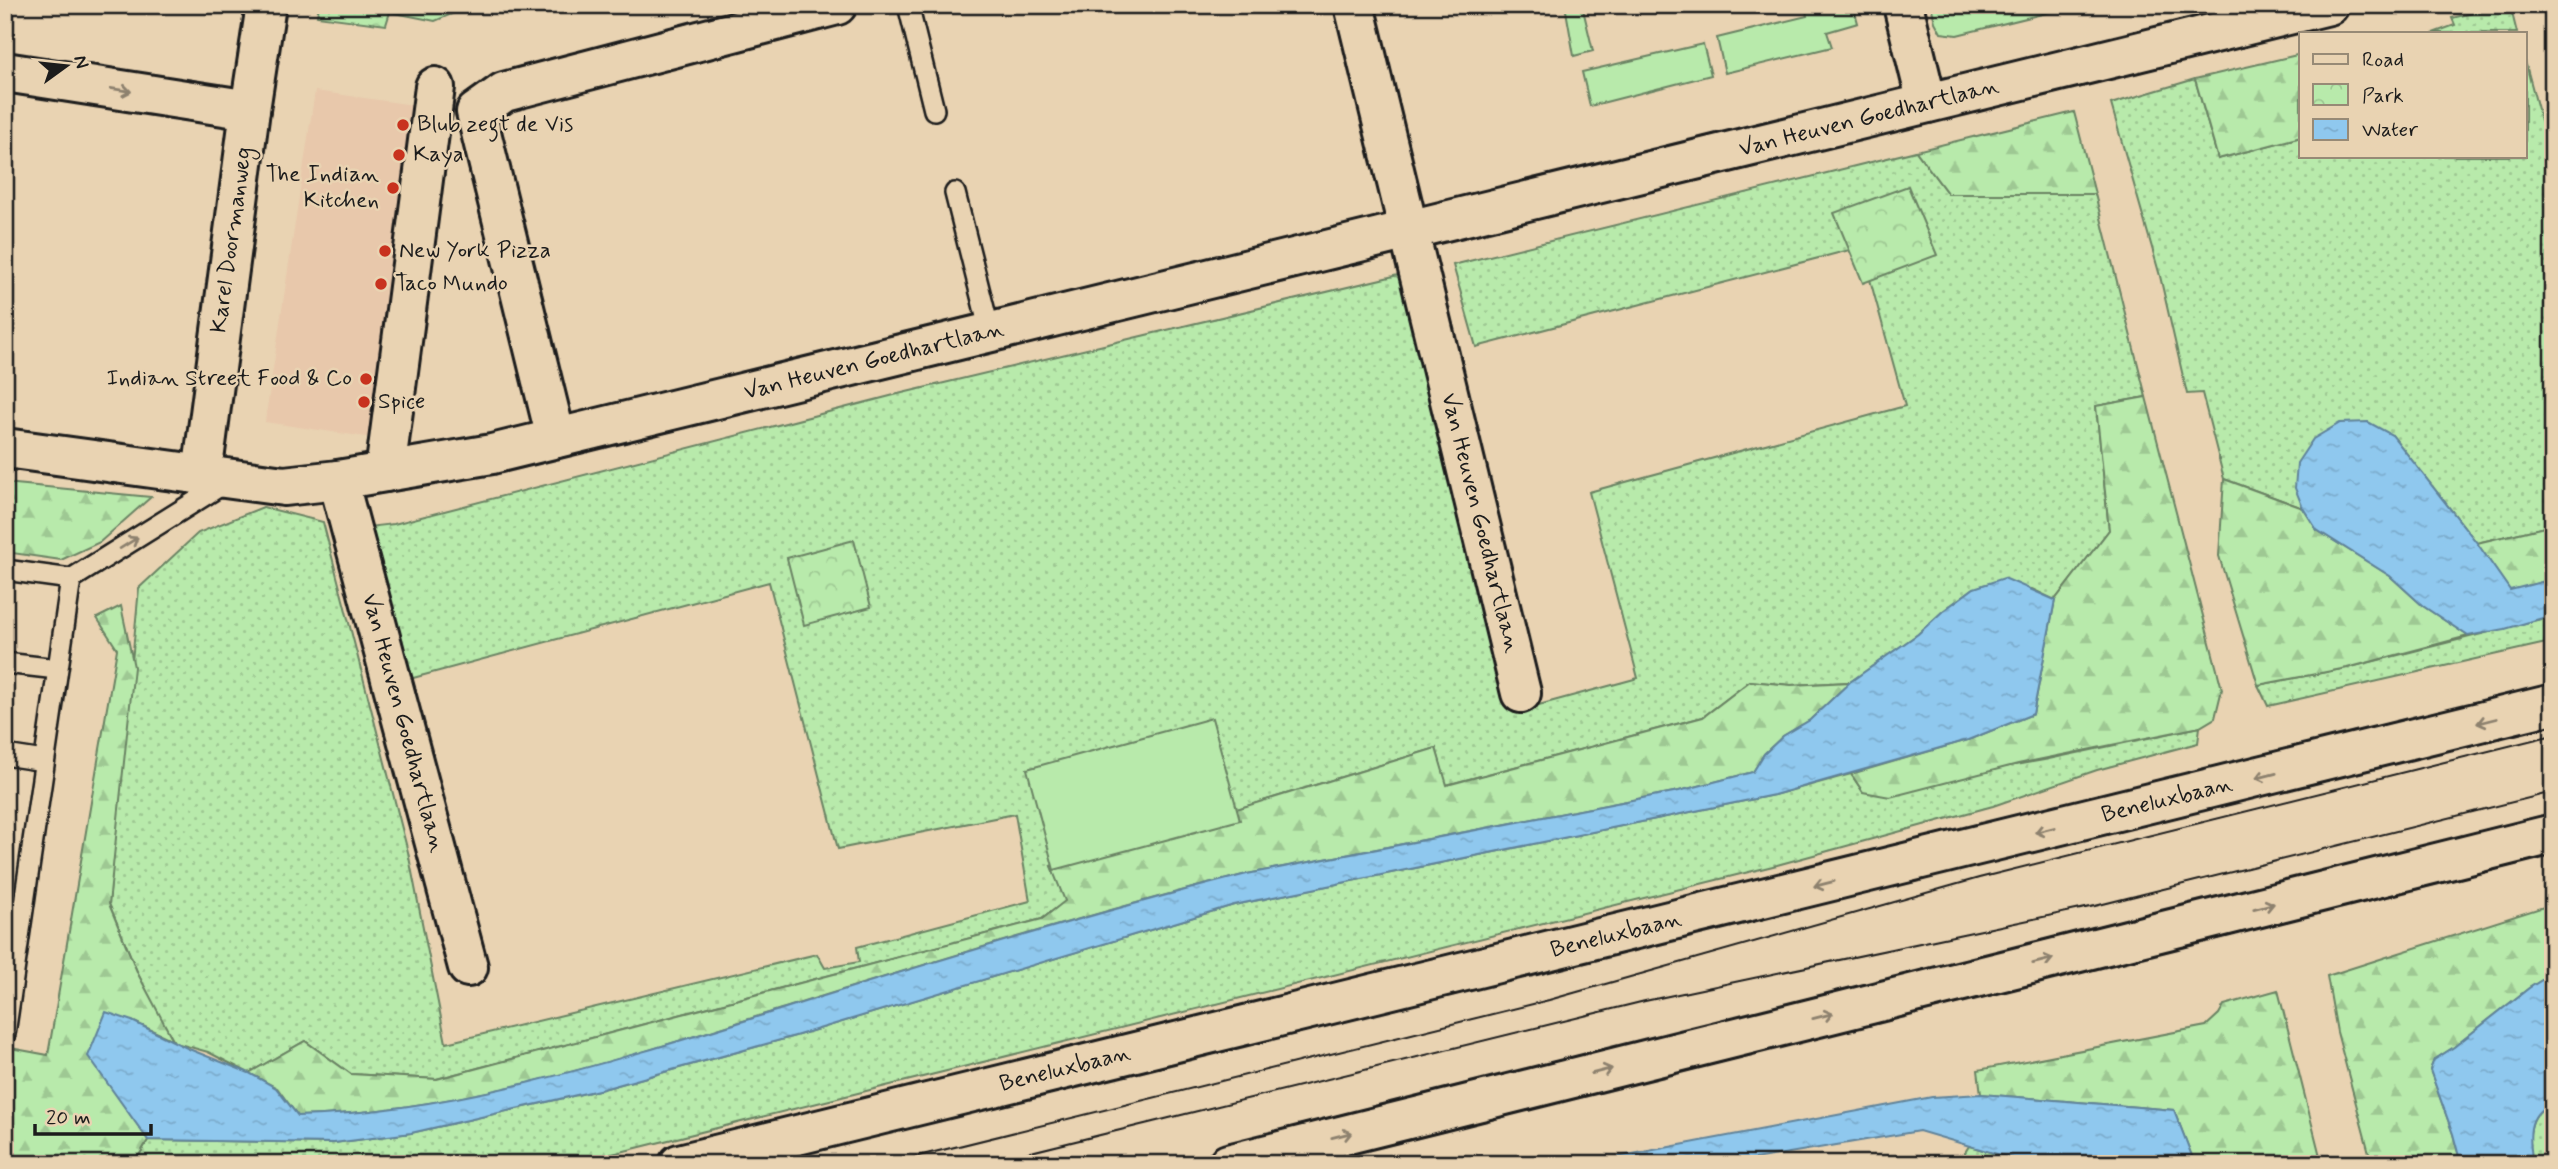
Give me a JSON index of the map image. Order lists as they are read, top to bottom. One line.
{"streets":{"street":["Van Heuven Goedhartlaan","Karel Doormanweg","Beneluxbaan"]},"crossings":[["Van Heuven Goedhartlaan","Karel Doormanweg"]],"places":["Blub zegt de Vis","Kaya","The Indian Kitchen","New York Pizza","Taco Mundo","Indian Street Food & Co","Spice"],"legend":["Road","Park","Water"],"scale_bar":"20 m","north":"right"}
